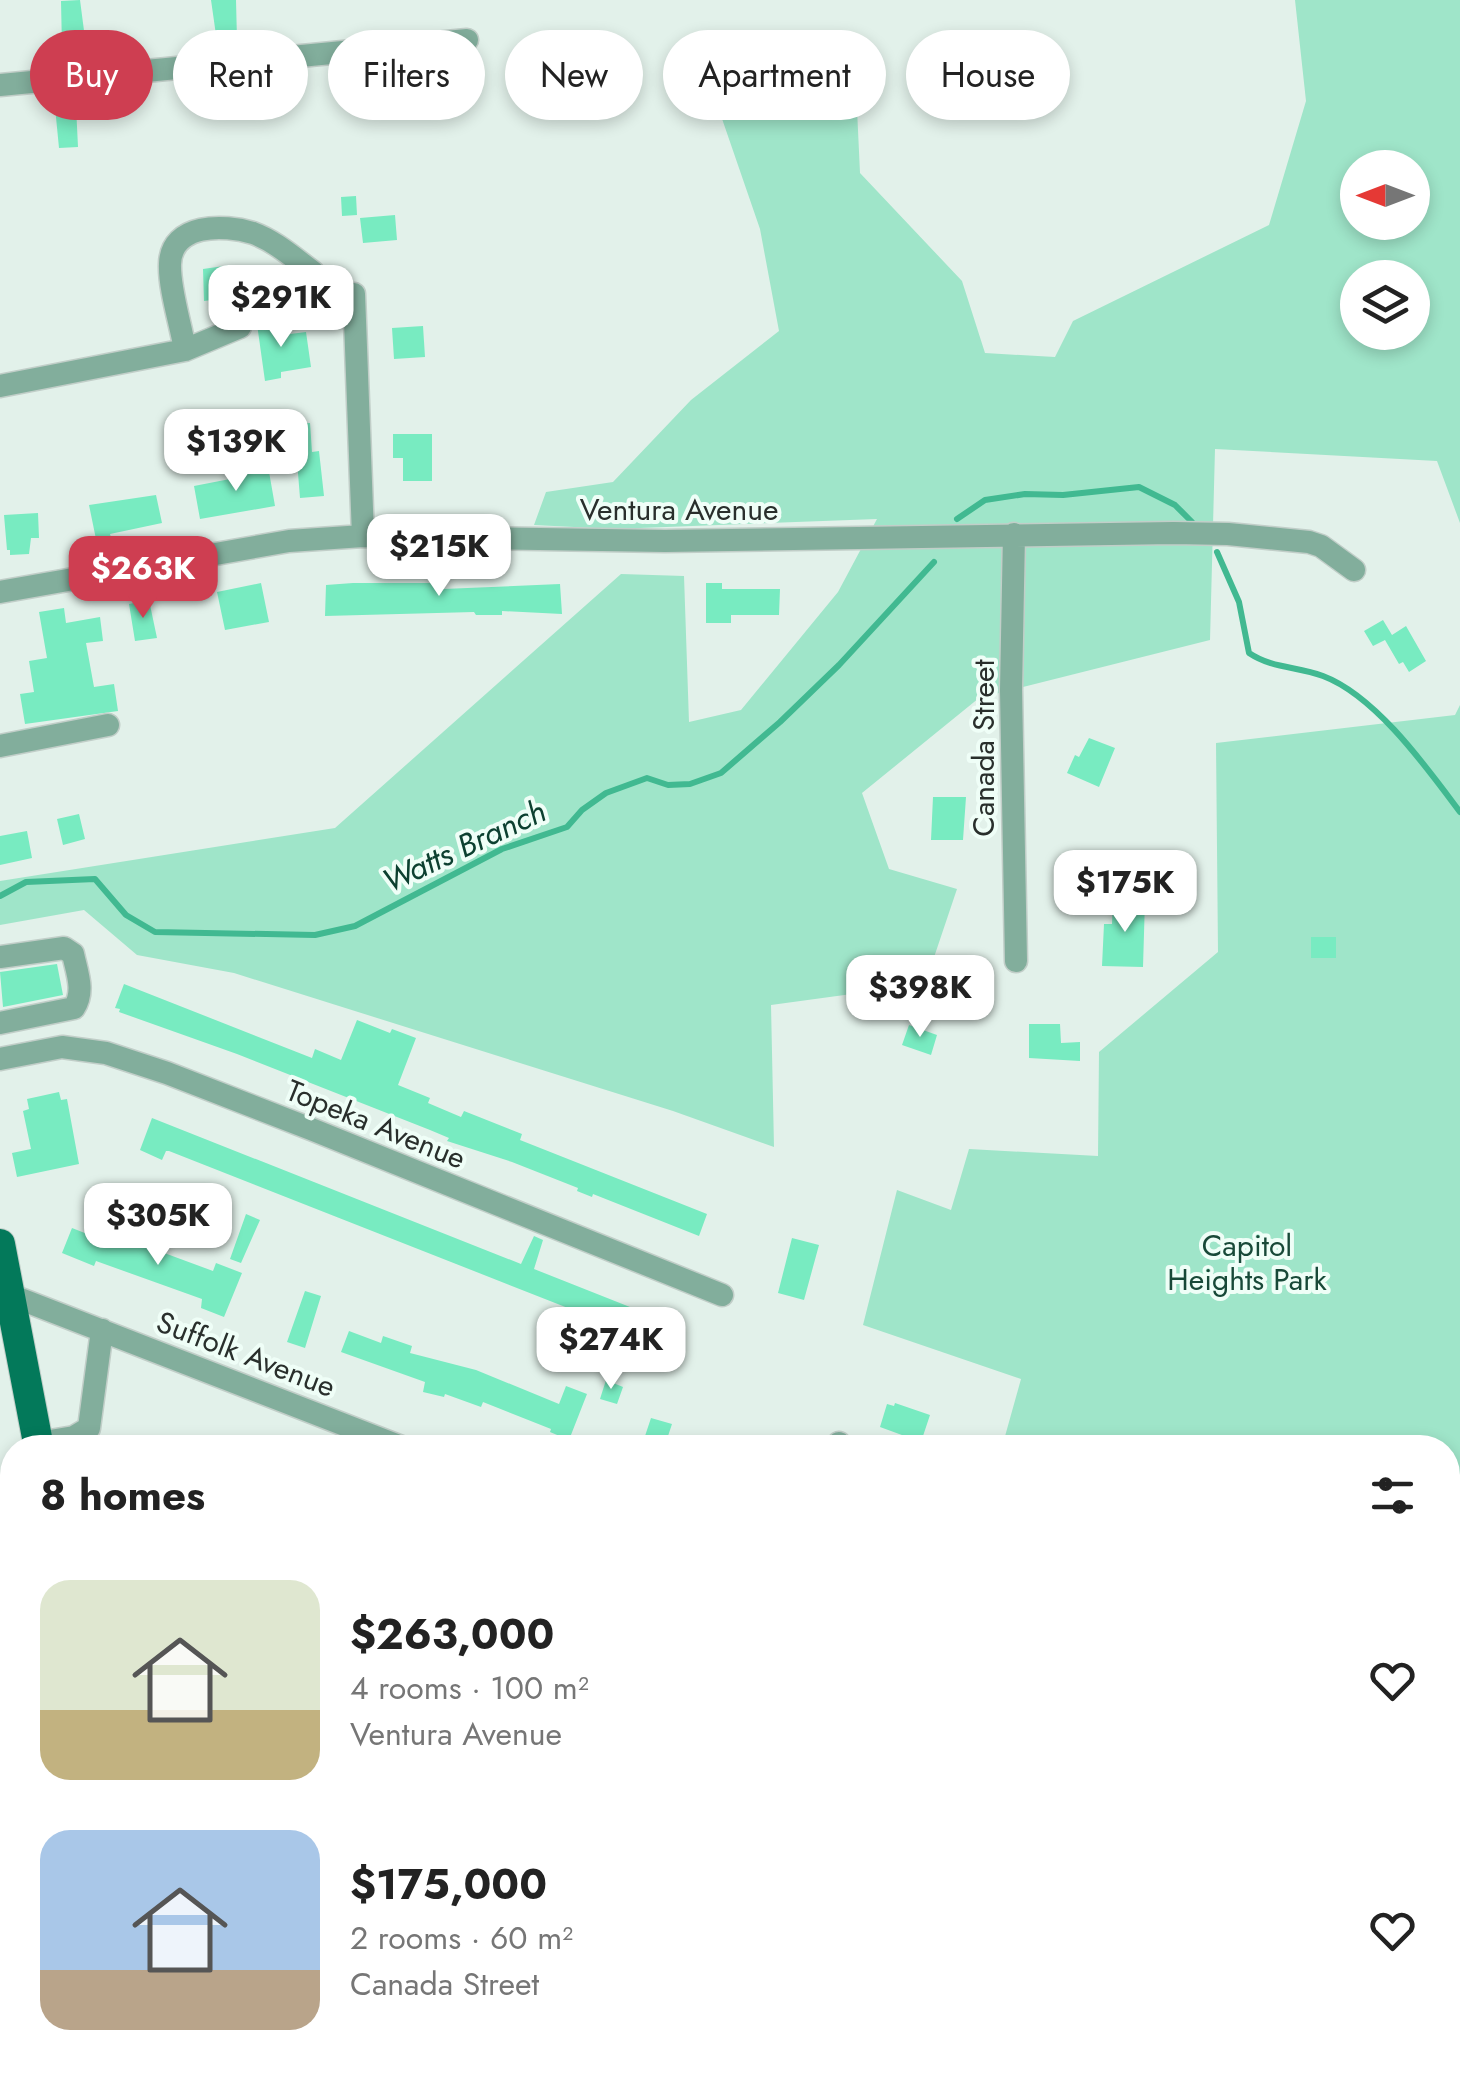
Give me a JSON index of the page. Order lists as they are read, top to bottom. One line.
{"streets":{"street":["Ventura Avenue","Canada Street","Topeka Avenue","Suffolk Avenue"]},"crossings":[["Ventura Avenue","Canada Street"]],"water":["Watts Branch"],"parks":["Capitol Heights Park"],"north":"left","page":{"chip":["Buy","Rent","Filters","New","Apartment","House"],"price":["$291K","$139K","$215K","$263K","$175K","$398K","$305K","$274K"],"heading":"8 homes","list":[{"name":"$263,000","note":"4 rooms · 100 m² · Ventura Avenue"},{"name":"$175,000","note":"2 rooms · 60 m² · Canada Street"}]}}
